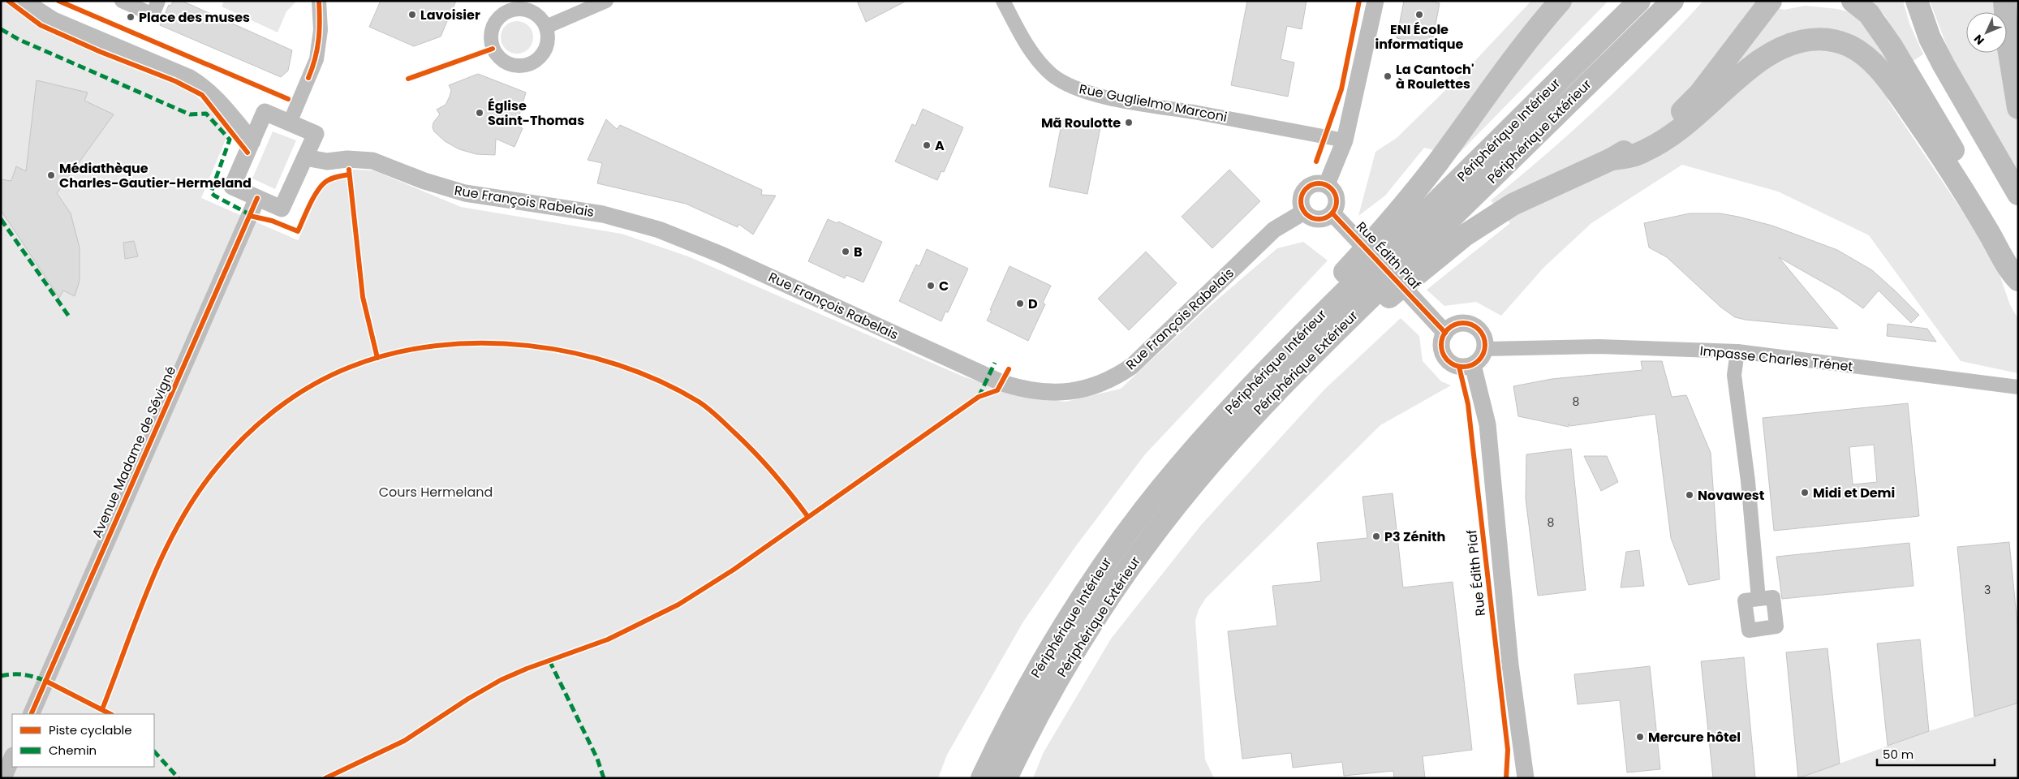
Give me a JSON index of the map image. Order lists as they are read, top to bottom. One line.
{"streets":{"highway":["Périphérique Intérieur","Périphérique Extérieur"],"street":["Rue Guglielmo Marconi","Rue François Rabelais","Rue Édith Piaf","Impasse Charles Trénet","Avenue Madame de Sévigné"]},"crossings":[["Rue François Rabelais","Rue Édith Piaf"],["Rue Édith Piaf","Impasse Charles Trénet"]],"parks":["Cours Hermeland"],"places":["Lavoisier","ENI École informatique","Place des muses","La Cantoch' à Roulettes","Église Saint-Thomas","Mã Roulotte","A","Médiathèque Charles-Gautier-Hermeland","B","C","D","Midi et Demi","Novawest","P3 Zénith","Mercure hôtel"],"house_numbers":["8","8","3"],"legend":["Piste cyclable","Chemin"],"scale_bar":"50 m","north":"bottom left"}
